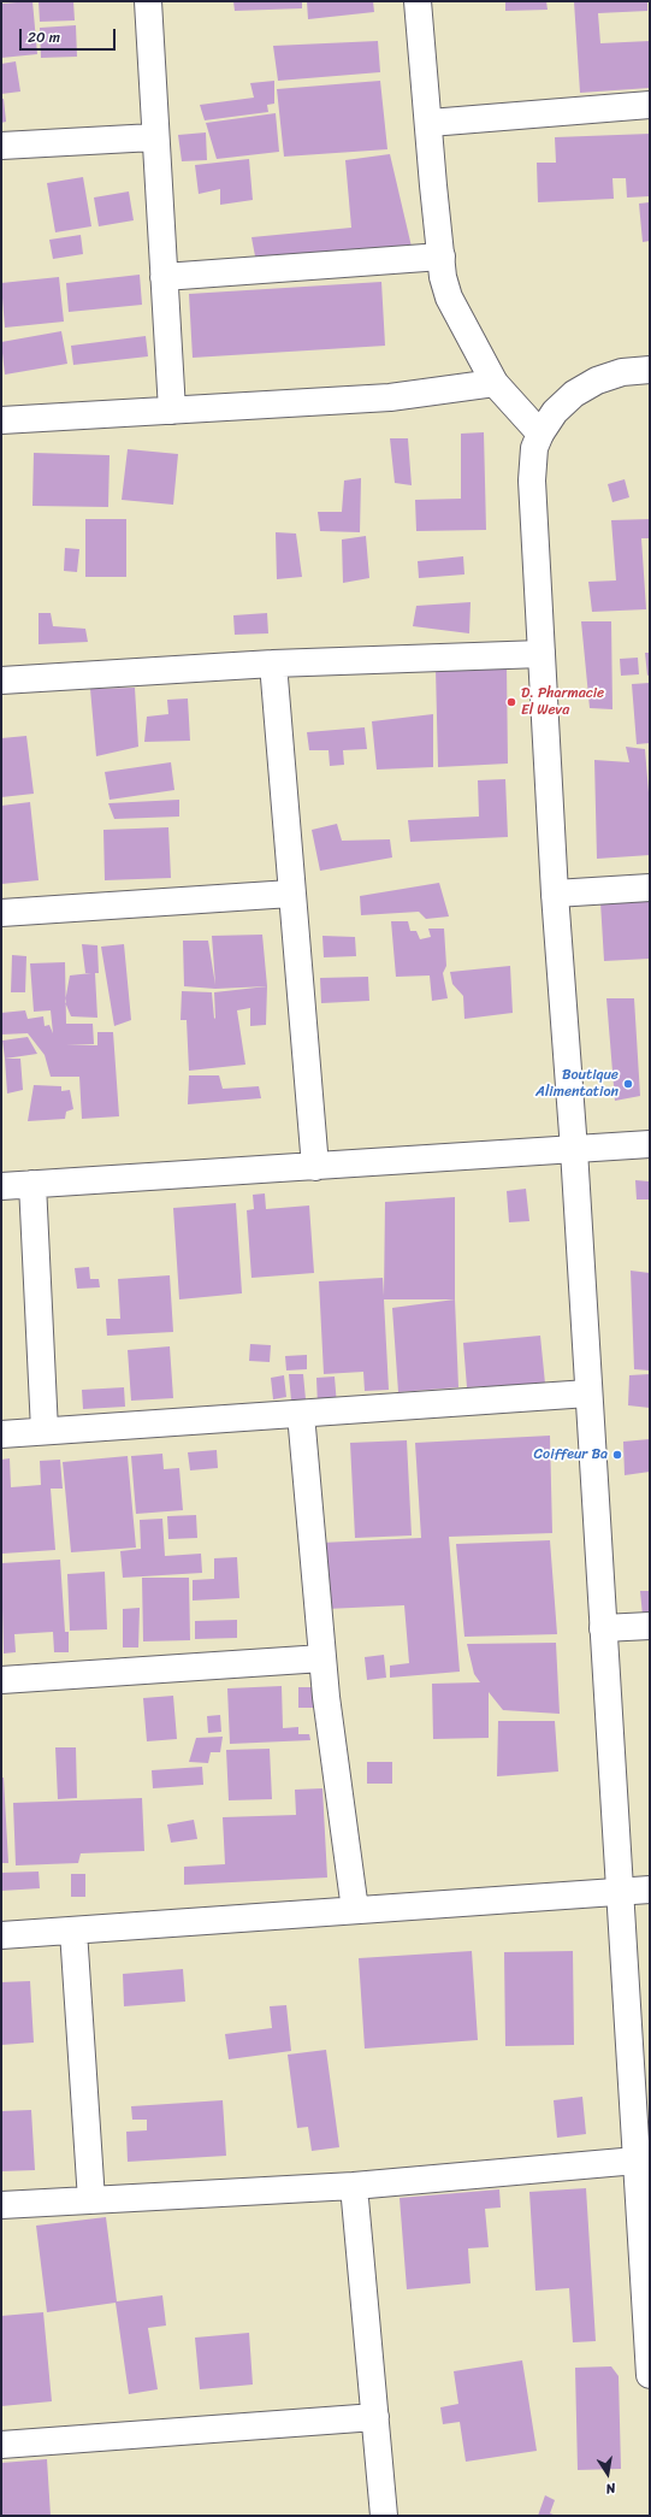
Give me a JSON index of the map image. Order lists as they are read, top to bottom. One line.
{"places":["D. Pharmacie El Weva","Boutique Alimentation","Coiffeur Ba"],"scale_bar":"20 m","north":"bottom"}
